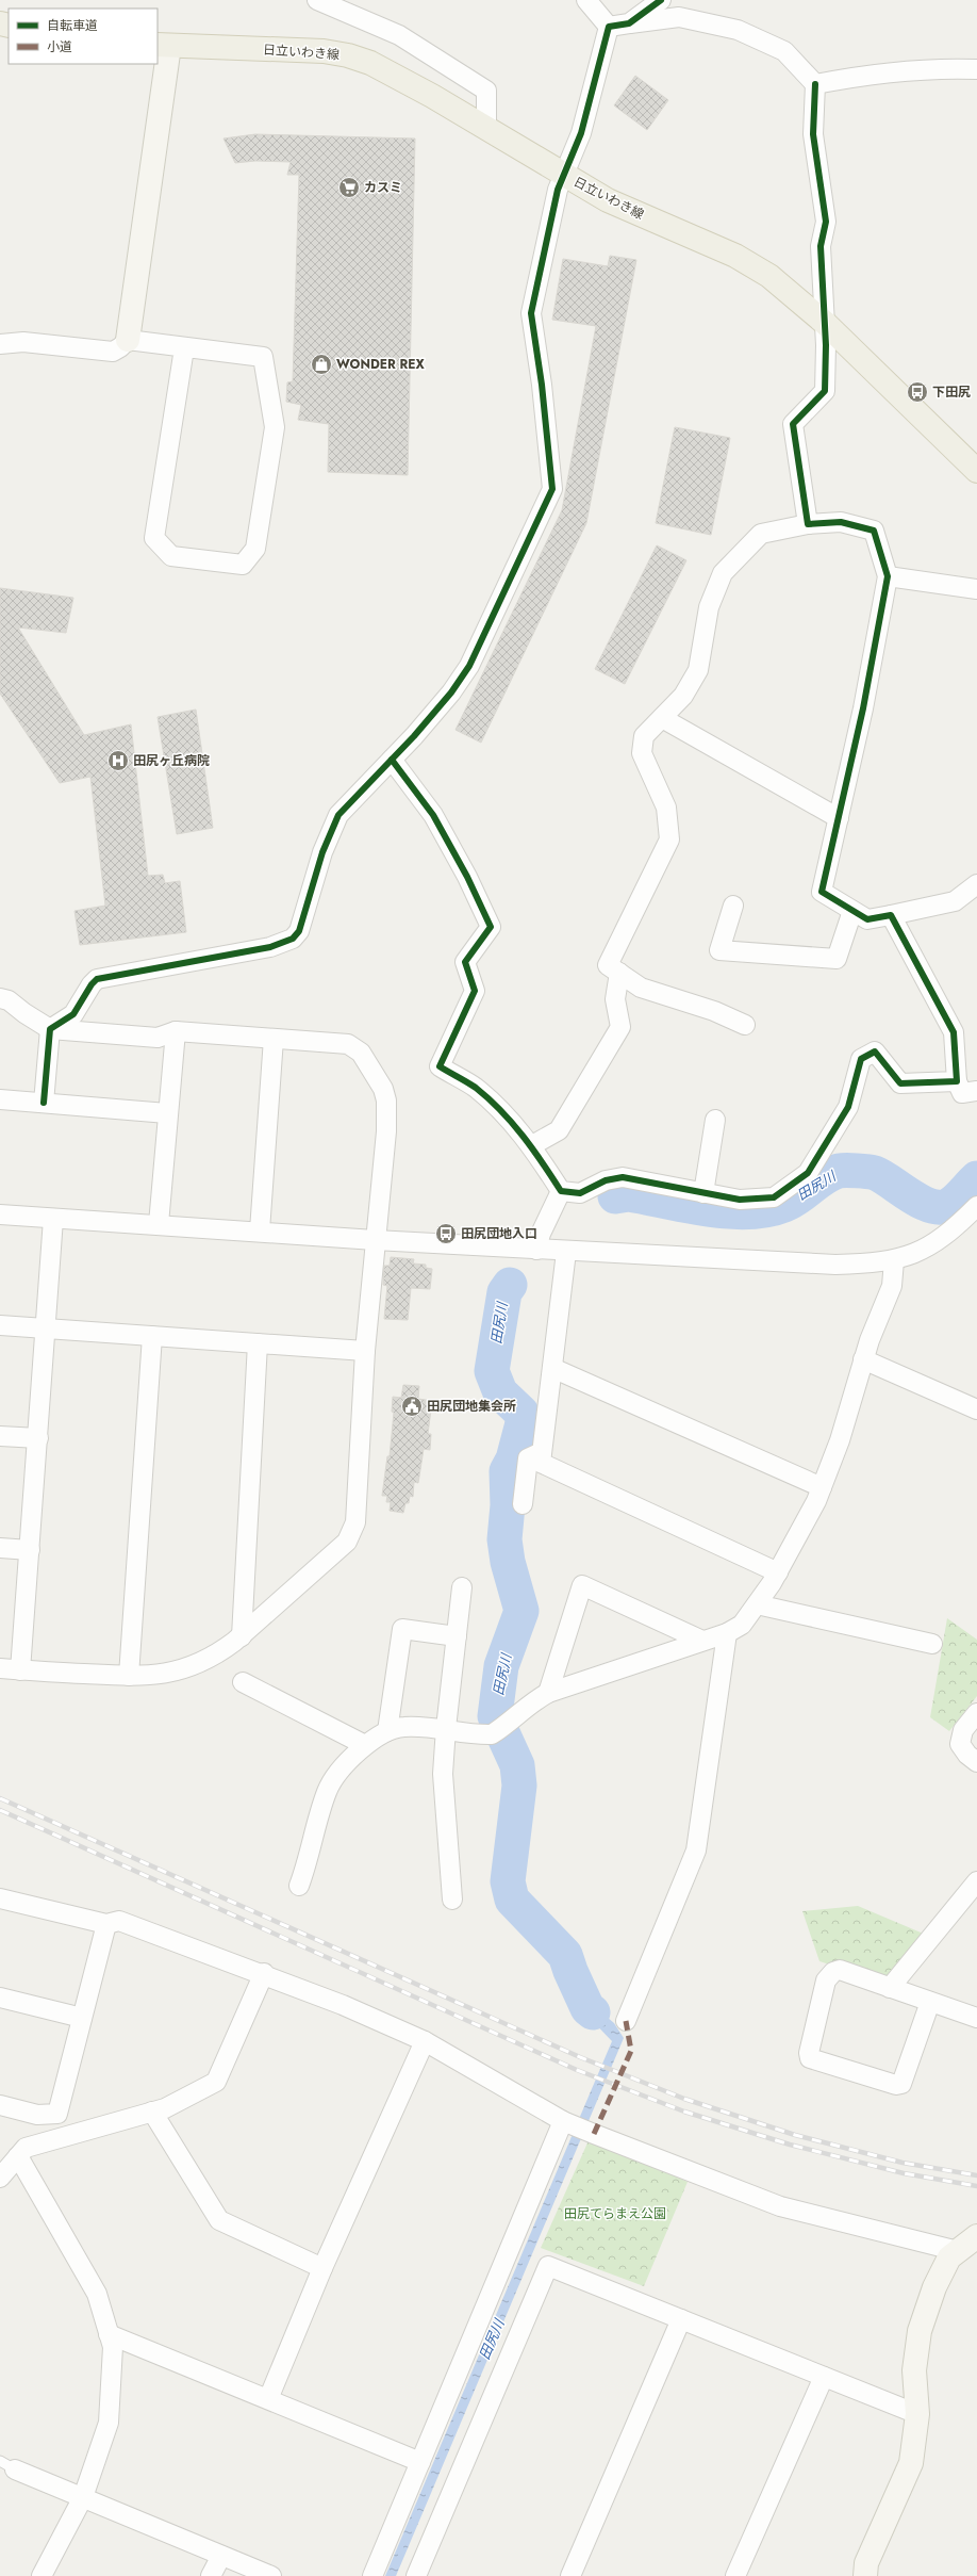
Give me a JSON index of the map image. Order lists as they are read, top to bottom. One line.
{"streets":{"main road":["日立いわき線"]},"water":["田尻川"],"parks":["田尻てらまえ公園"],"places":{"supermarket":["カスミ"],"shop":["WONDER REX"],"bus stop":["下田尻","田尻団地入口"],"hospital":["田尻ヶ丘病院"],"public building":["田尻団地集会所"]},"legend":["自転車道","小道"]}
